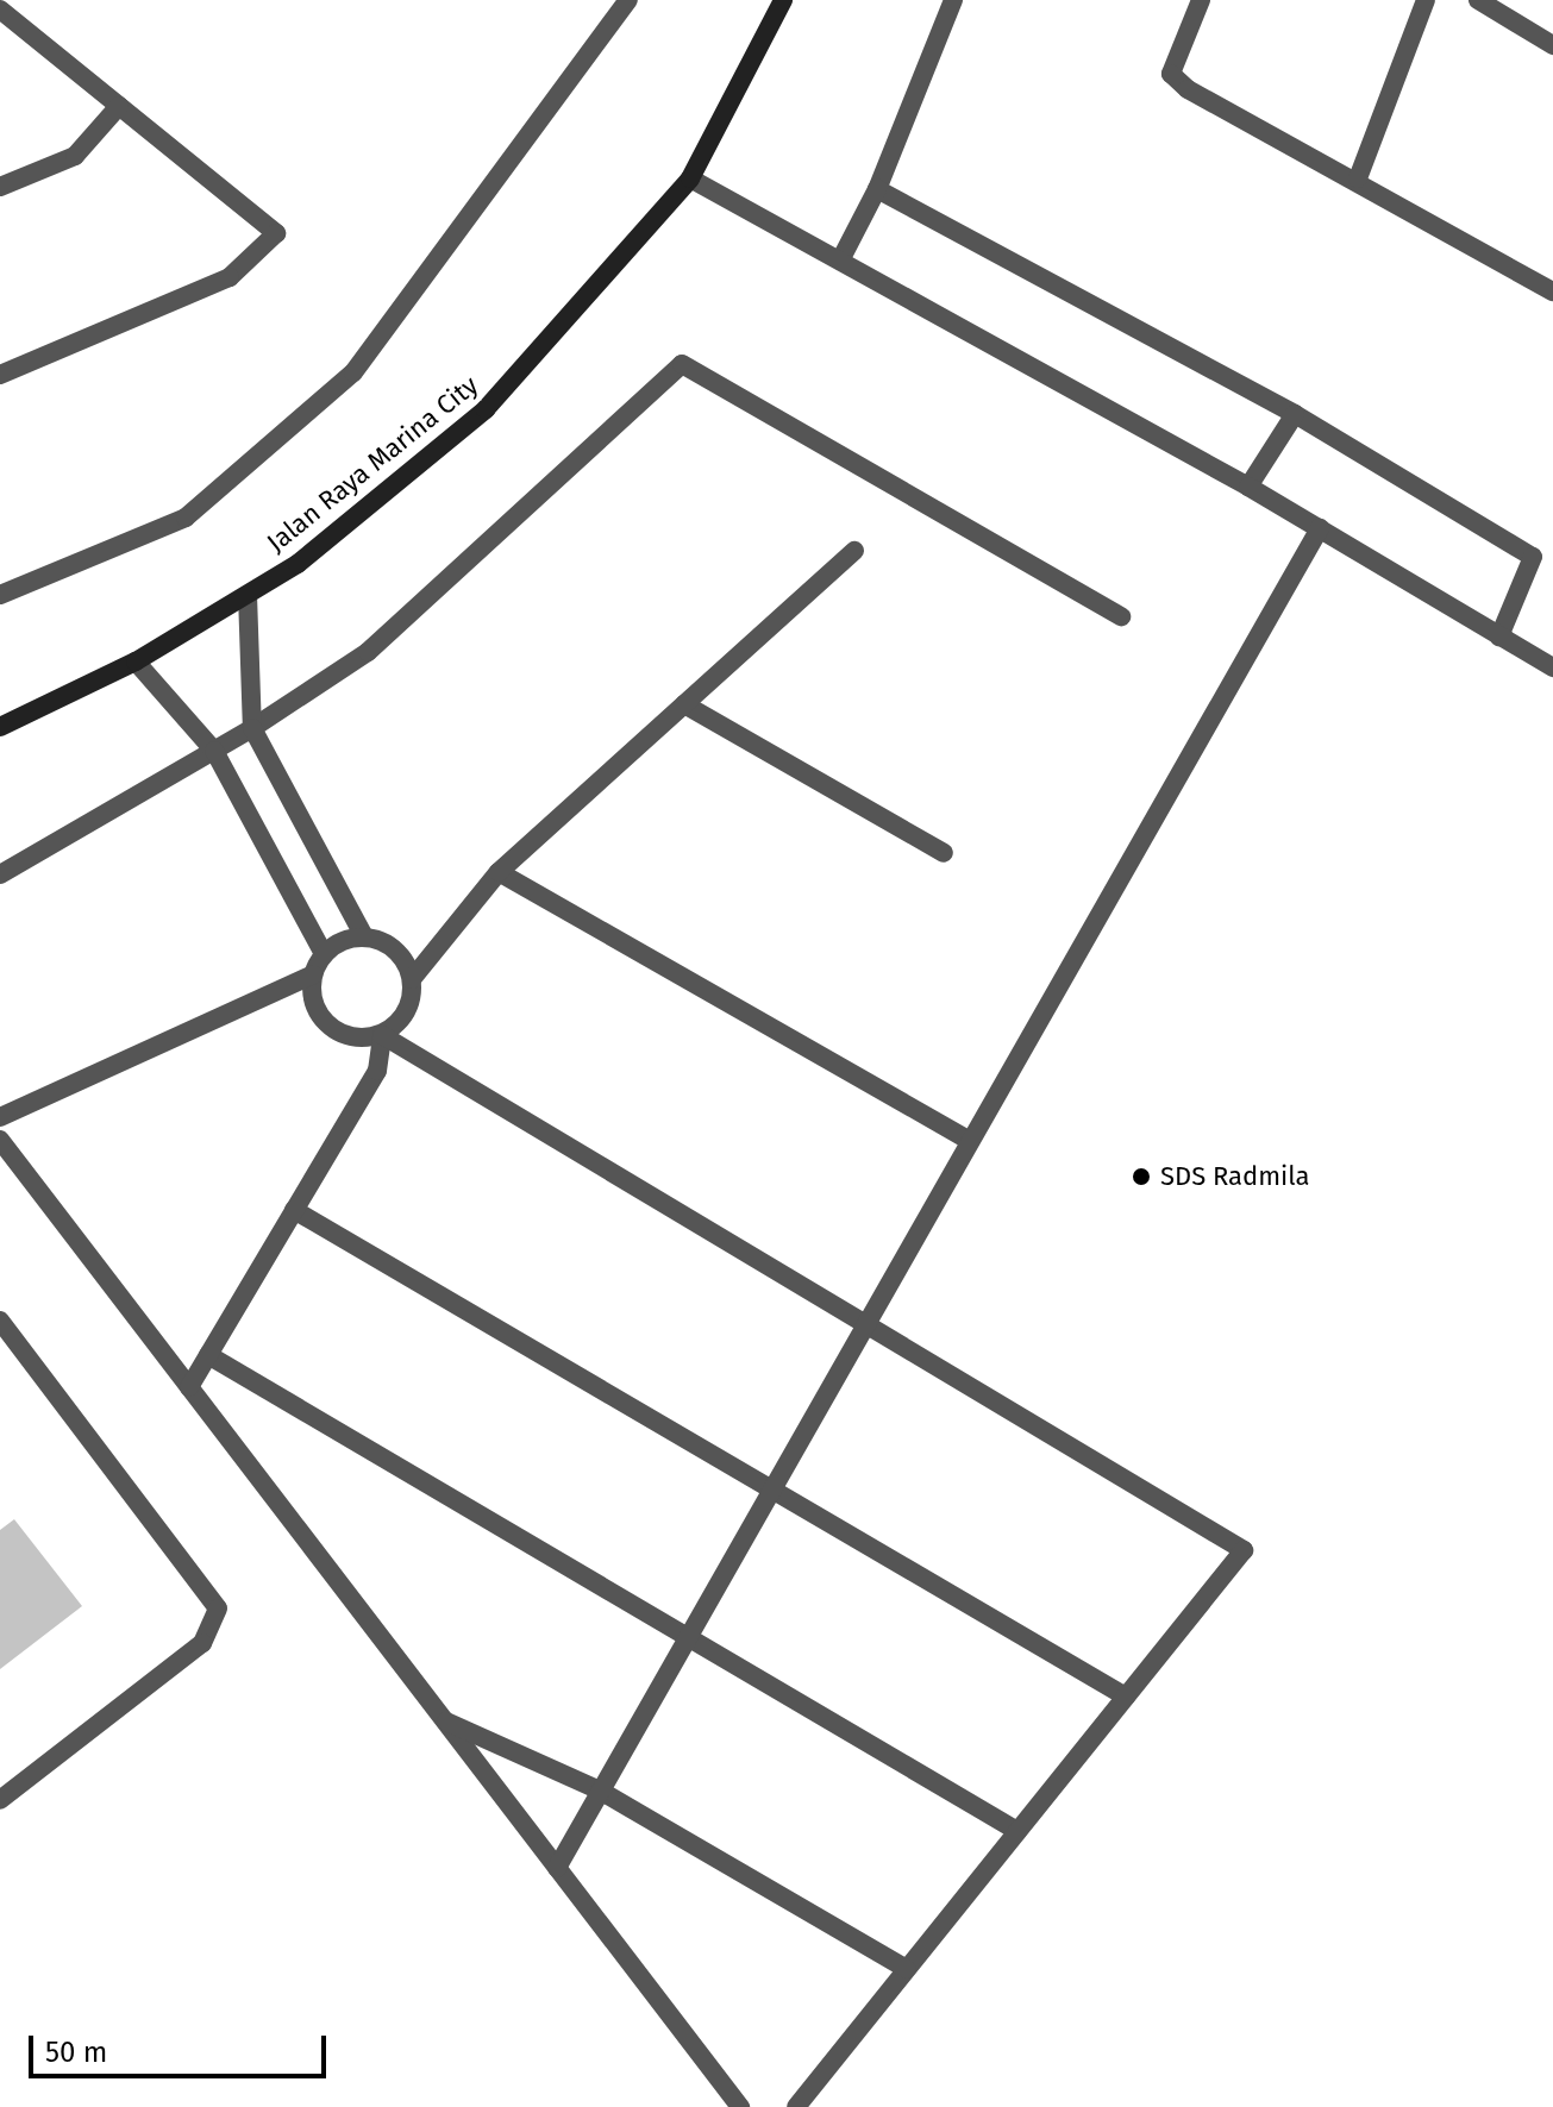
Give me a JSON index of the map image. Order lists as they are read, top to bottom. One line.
{"streets":{"main road":["Jalan Raya Marina City"]},"places":["SDS Radmila"],"scale_bar":"50 m"}
